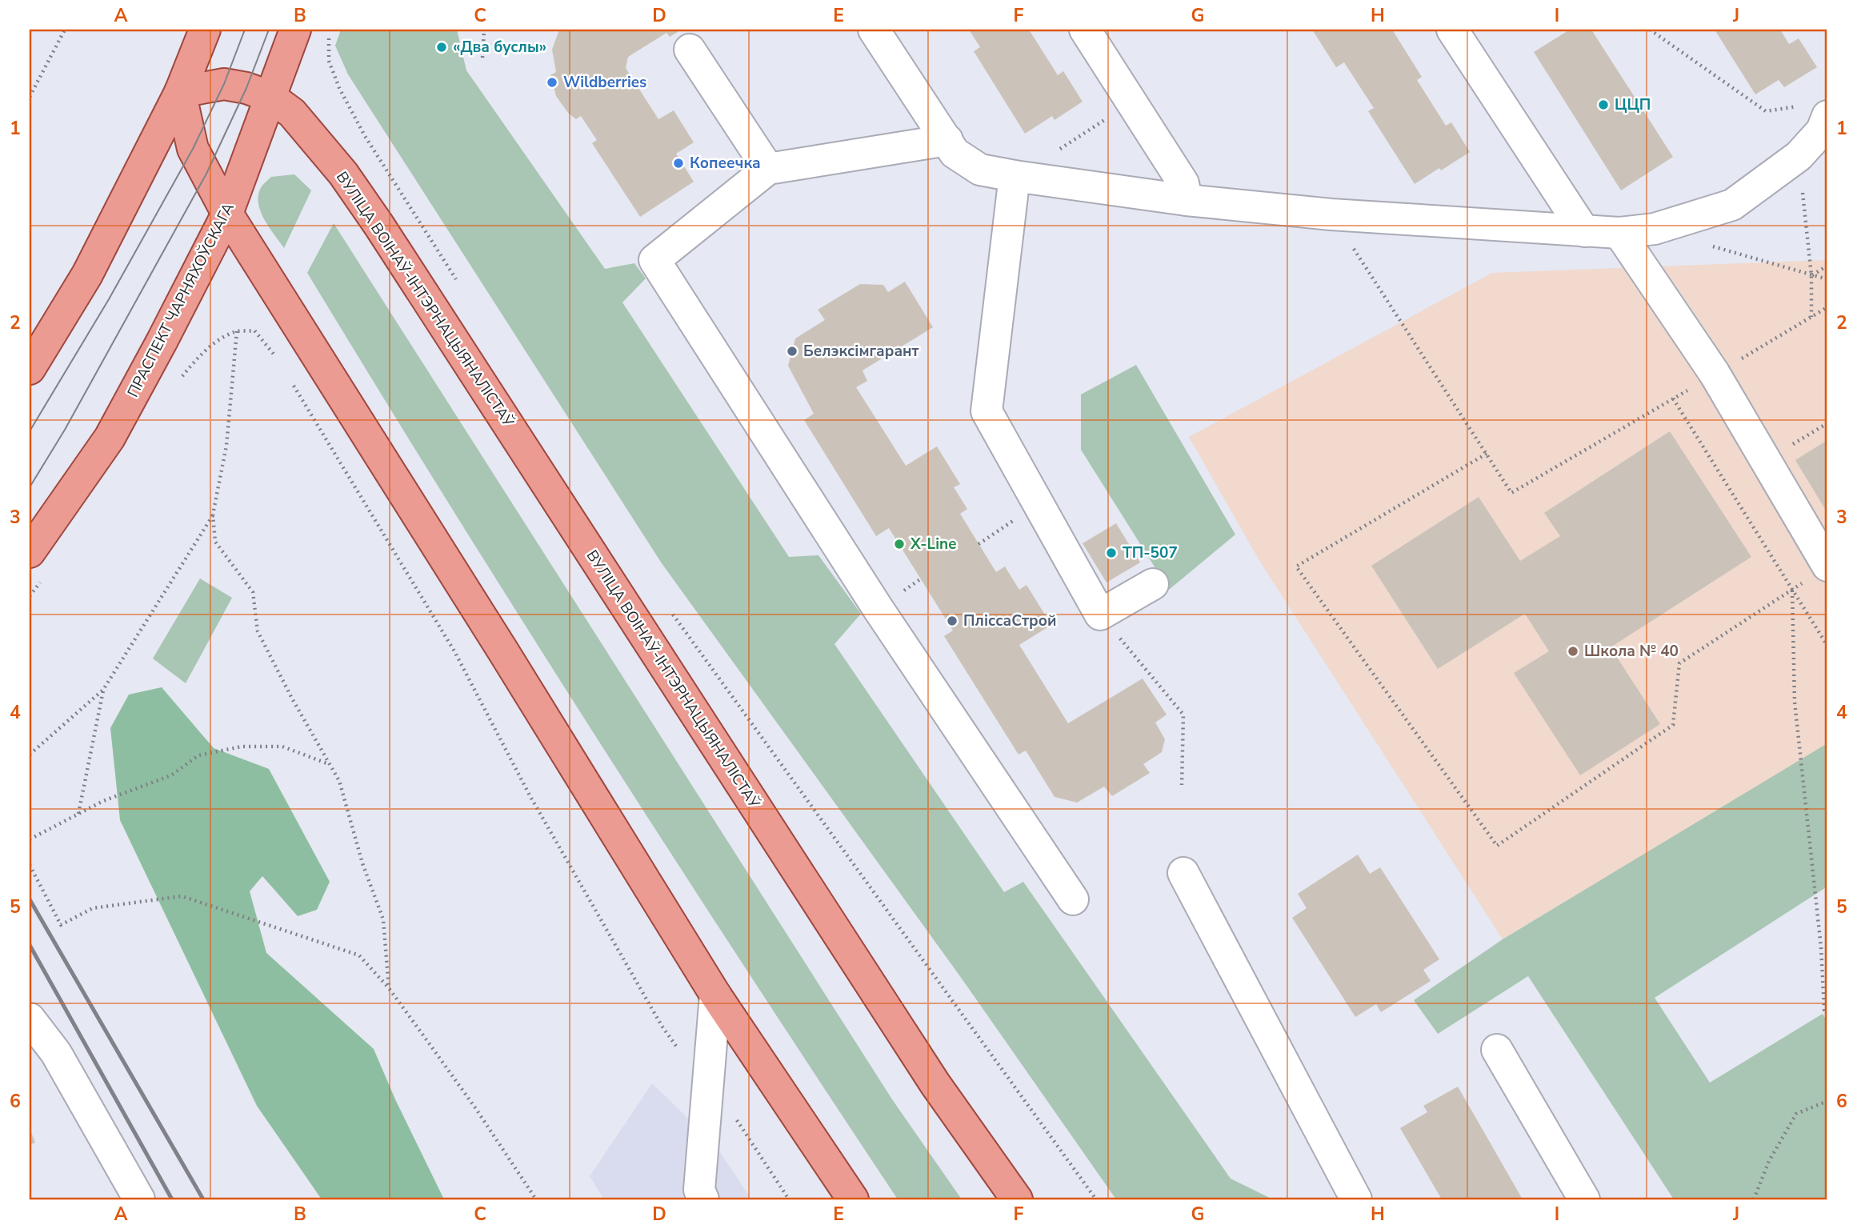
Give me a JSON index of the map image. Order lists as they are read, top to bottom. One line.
{"streets":{"main road":["ВУЛІЦА ВОІНАЎ-ІНТЭРНАЦЫЯНАЛІСТАЎ","ПРАСПЕКТ ЧАРНЯХОЎСКАГА"]},"crossings":[["ВУЛІЦА ВОІНАЎ-ІНТЭРНАЦЫЯНАЛІСТАЎ","ПРАСПЕКТ ЧАРНЯХОЎСКАГА"]],"places":["«Два буслы»","Wildberries","ЦЦП","Копеечка","Белэксімгарант","X-Line","ТП-507","ПліссаСтрой","Школа № 40"],"grid":{"columns":["A","B","C","D","E","F","G","H","I","J"],"rows":["1","2","3","4","5","6"]}}
